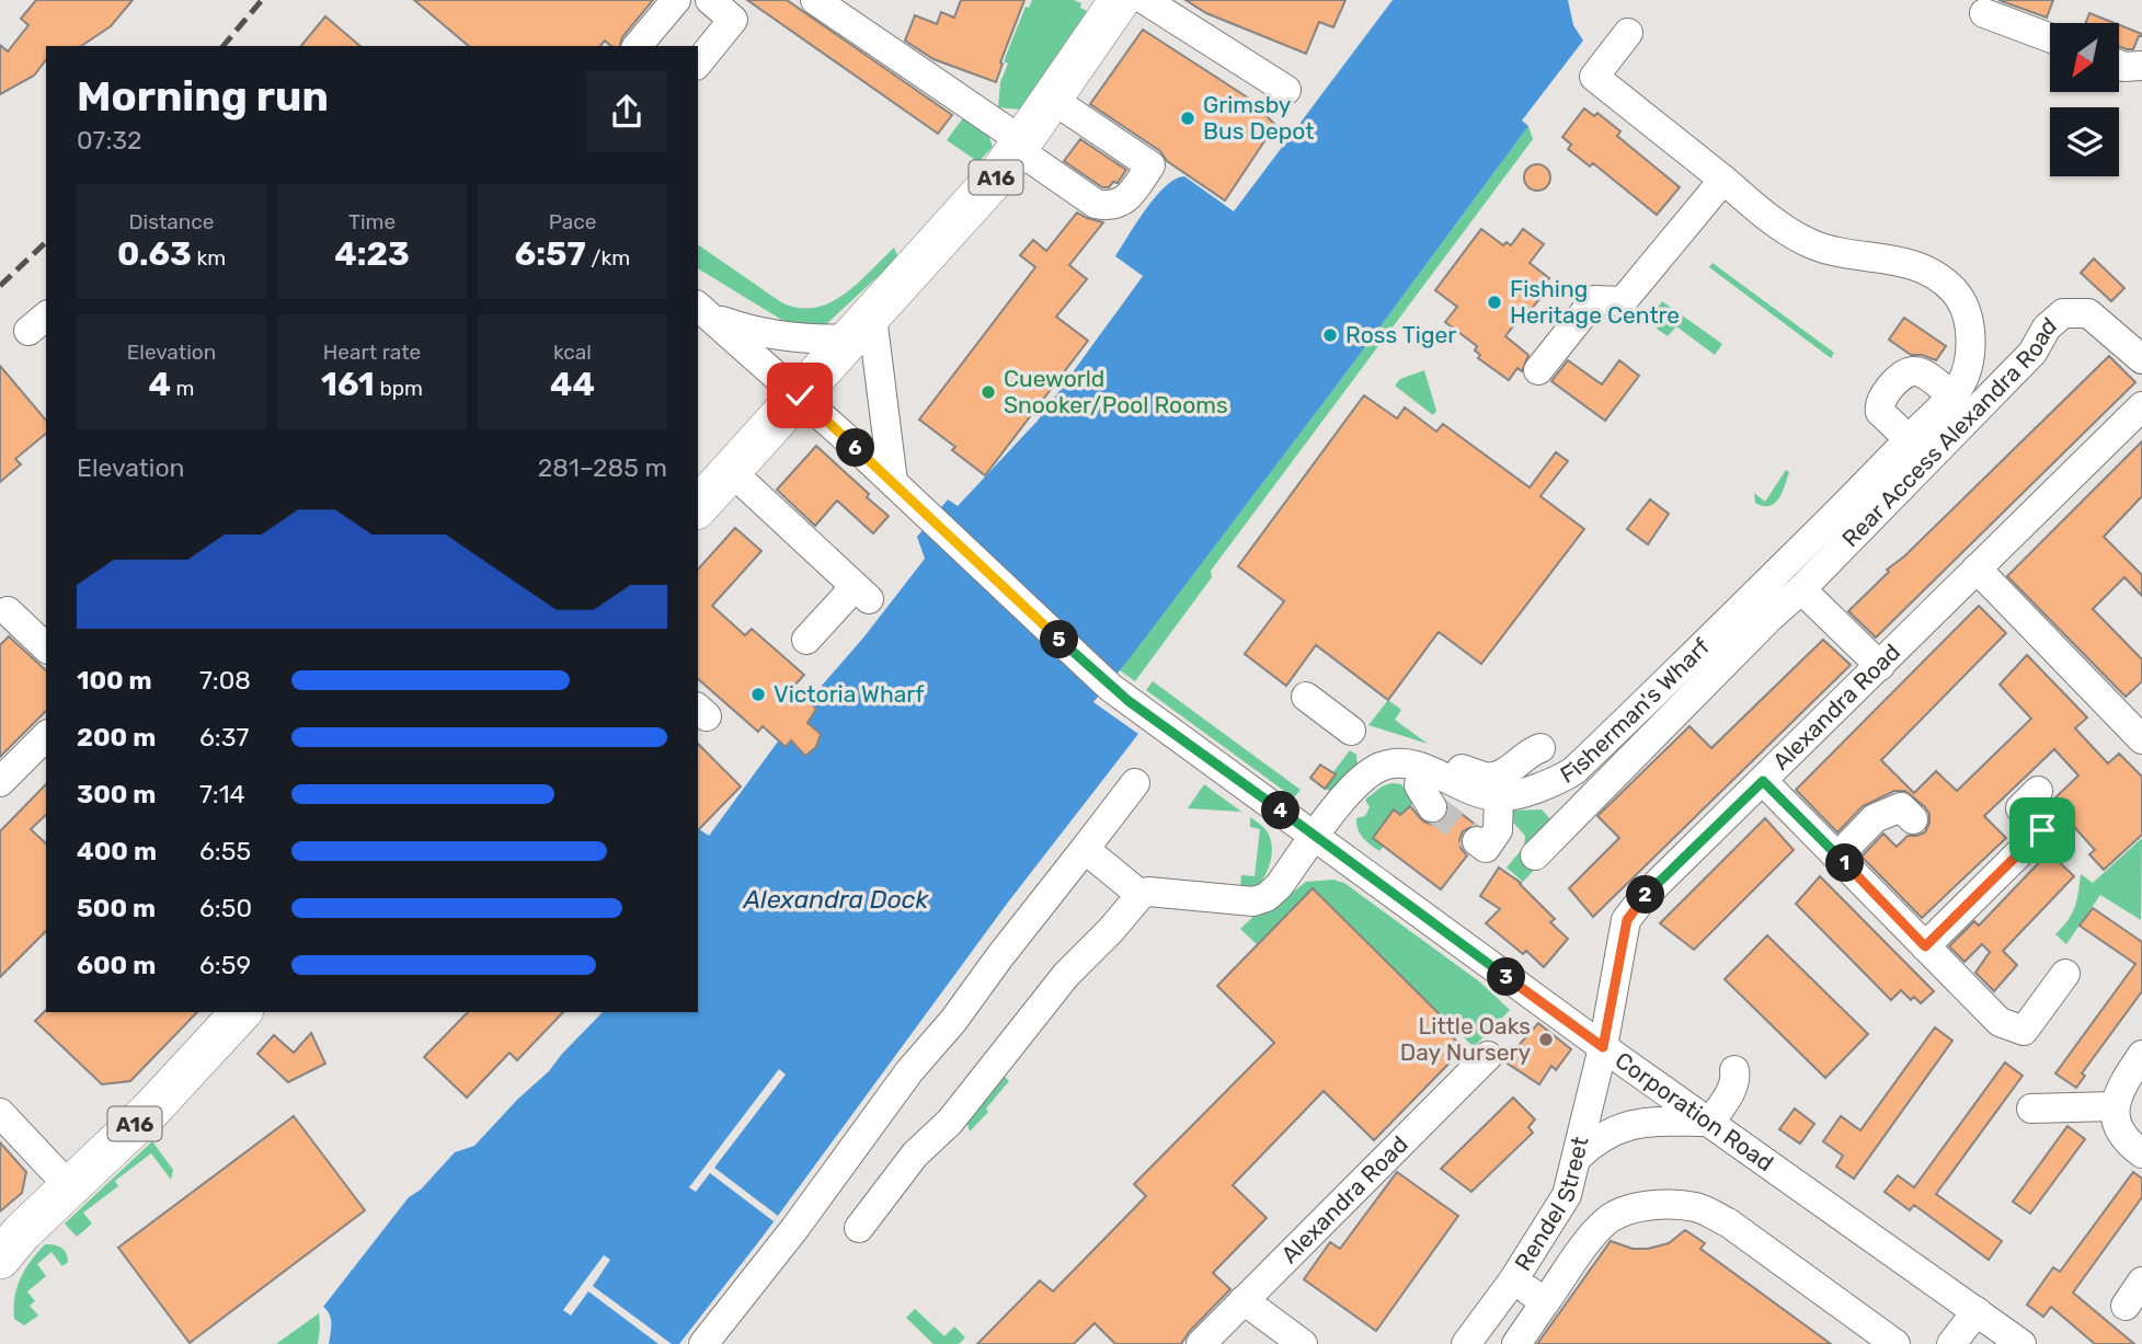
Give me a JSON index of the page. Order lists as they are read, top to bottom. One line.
{"streets":{"highway":["A16"],"street":["Rear Access Alexandra Road","Alexandra Road","Fisherman's Wharf","Corporation Road","Rendel Street"]},"crossings":[["A16","Corporation Road"],["Alexandra Road","Corporation Road"],["Alexandra Road","Rendel Street"],["Corporation Road","Rendel Street"]],"water":["Alexandra Dock"],"places":["Grimsby Bus Depot","Fishing Heritage Centre","Ross Tiger","Cueworld Snooker/Pool Rooms","Victoria Wharf","Little Oaks Day Nursery"],"north":"bottom left","page":{"heading":["Morning run","07:32"],"stats":[["Distance","0.63 km"],["Time","4:23"],["Pace","6:57 /km"],["Elevation","4 m"],["Heart rate","161 bpm"],["kcal","44"]],"pins":["6","5","4","1","2","3"],"chart":["Elevation","281–285 m"],"list":[{"name":"100 m","note":"7:08"},{"name":"200 m","note":"6:37"},{"name":"300 m","note":"7:14"},{"name":"400 m","note":"6:55"},{"name":"500 m","note":"6:50"},{"name":"600 m","note":"6:59"}]}}
